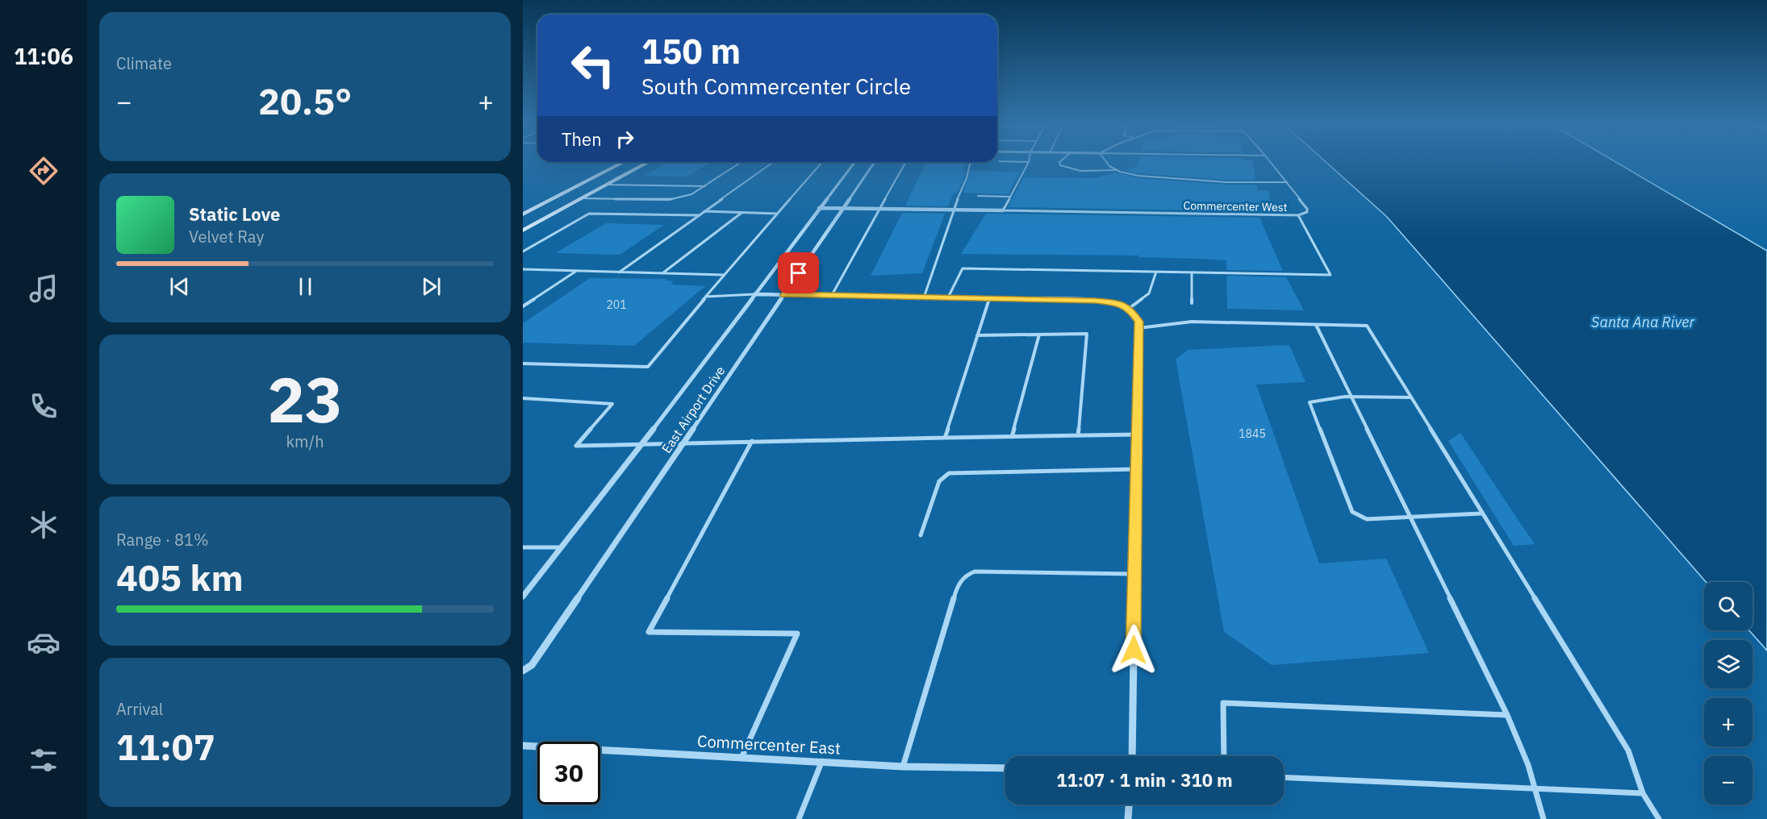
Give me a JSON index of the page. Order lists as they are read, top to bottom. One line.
{"streets":{"street":["Commercenter West","East Airport Drive","Commercenter East"]},"crossings":[["Commercenter West","East Airport Drive"]],"water":["Santa Ana River"],"house_numbers":["201","1845"],"page":{"tabs":"11:06","tile":["Climate",["23","km/h"],["Range · 81%","405 km"],["Arrival","11:07"]],"turn":["150 m","South Commercenter Circle"],"heat":["−","20.5°","+"],"then":"Then","song":["Static Love","Velvet Ray"],"map_buttons":["+","−"],"limit":"30","trip":"11:07 · 1 min · 310 m"}}
